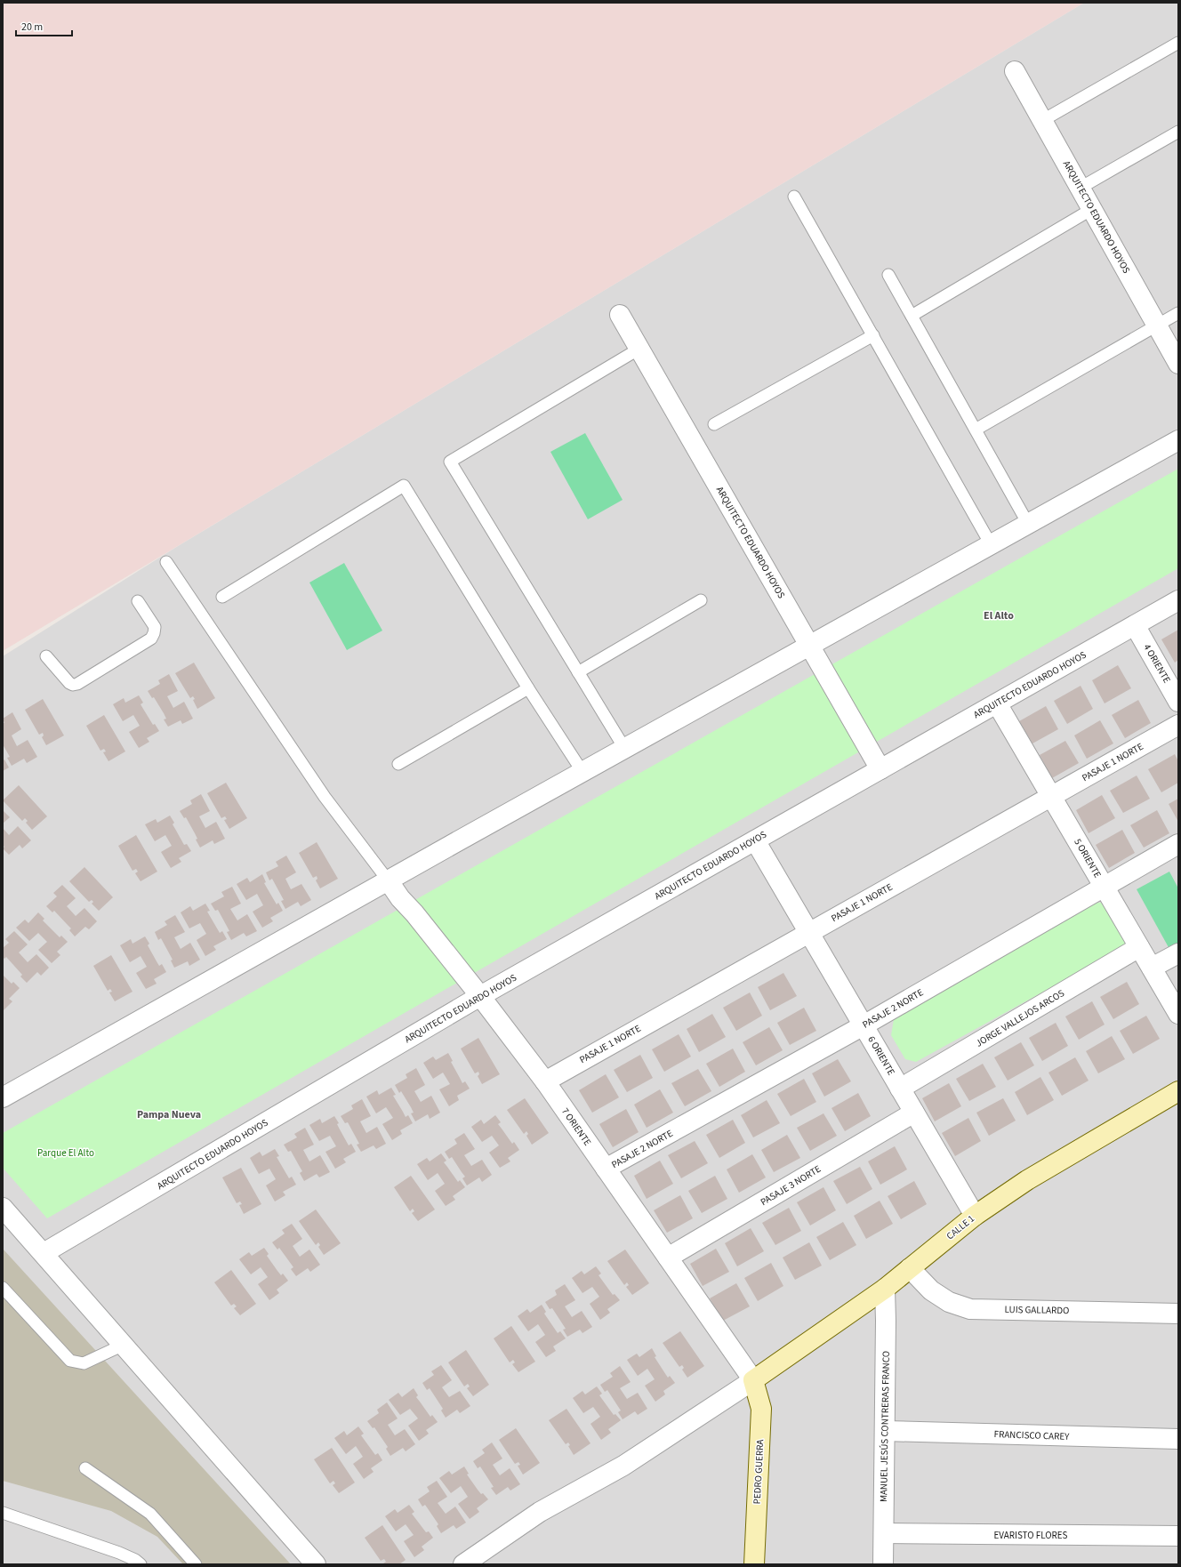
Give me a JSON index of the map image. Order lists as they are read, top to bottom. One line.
{"streets":{"street":["ARQUITECTO EDUARDO HOYOS","4 ORIENTE","PASAJE 1 NORTE","5 ORIENTE","PASAJE 2 NORTE","JORGE VALLEJOS ARCOS","6 ORIENTE","7 ORIENTE","PASAJE 3 NORTE","CALLE 1","LUIS GALLARDO","MANUEL JESÚS CONTRERAS FRANCO","FRANCISCO CAREY","PEDRO GUERRA","EVARISTO FLORES"]},"crossings":[["ARQUITECTO EDUARDO HOYOS","4 ORIENTE"],["ARQUITECTO EDUARDO HOYOS","5 ORIENTE"],["ARQUITECTO EDUARDO HOYOS","6 ORIENTE"],["ARQUITECTO EDUARDO HOYOS","7 ORIENTE"],["PASAJE 1 NORTE","5 ORIENTE"],["PASAJE 1 NORTE","6 ORIENTE"],["PASAJE 1 NORTE","7 ORIENTE"],["5 ORIENTE","PASAJE 2 NORTE"],["5 ORIENTE","JORGE VALLEJOS ARCOS"],["PASAJE 2 NORTE","6 ORIENTE"],["PASAJE 2 NORTE","7 ORIENTE"],["JORGE VALLEJOS ARCOS","6 ORIENTE"],["6 ORIENTE","PASAJE 3 NORTE"],["6 ORIENTE","CALLE 1"],["7 ORIENTE","PASAJE 3 NORTE"],["7 ORIENTE","CALLE 1"],["7 ORIENTE","PEDRO GUERRA"],["CALLE 1","LUIS GALLARDO"],["CALLE 1","MANUEL JESÚS CONTRERAS FRANCO"],["CALLE 1","PEDRO GUERRA"],["MANUEL JESÚS CONTRERAS FRANCO","FRANCISCO CAREY"],["MANUEL JESÚS CONTRERAS FRANCO","EVARISTO FLORES"]],"districts":["El Alto","Pampa Nueva"],"parks":["Parque El Alto"],"scale_bar":"20 m"}
